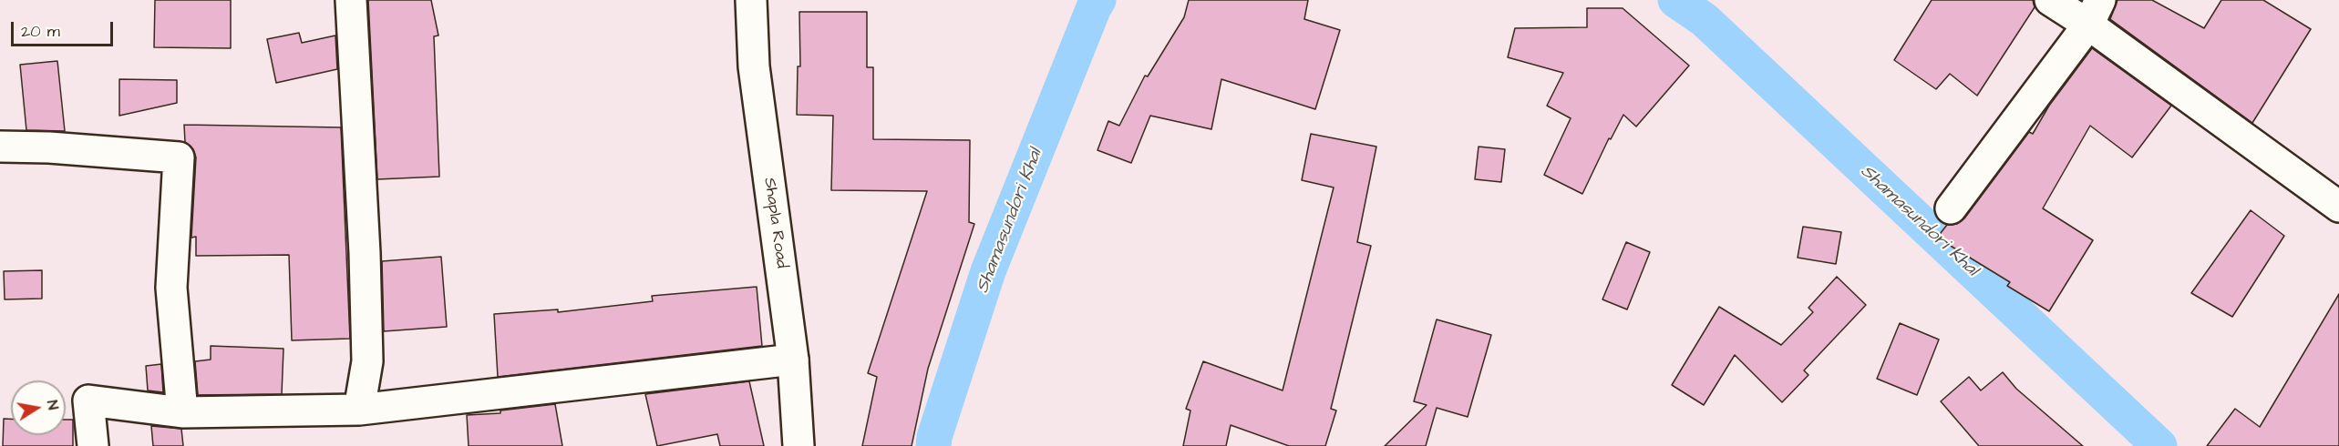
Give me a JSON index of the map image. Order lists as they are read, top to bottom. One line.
{"streets":{"street":["Shapla Road"]},"water":["Shamasundori Khal"],"scale_bar":"20 m","north":"right"}
